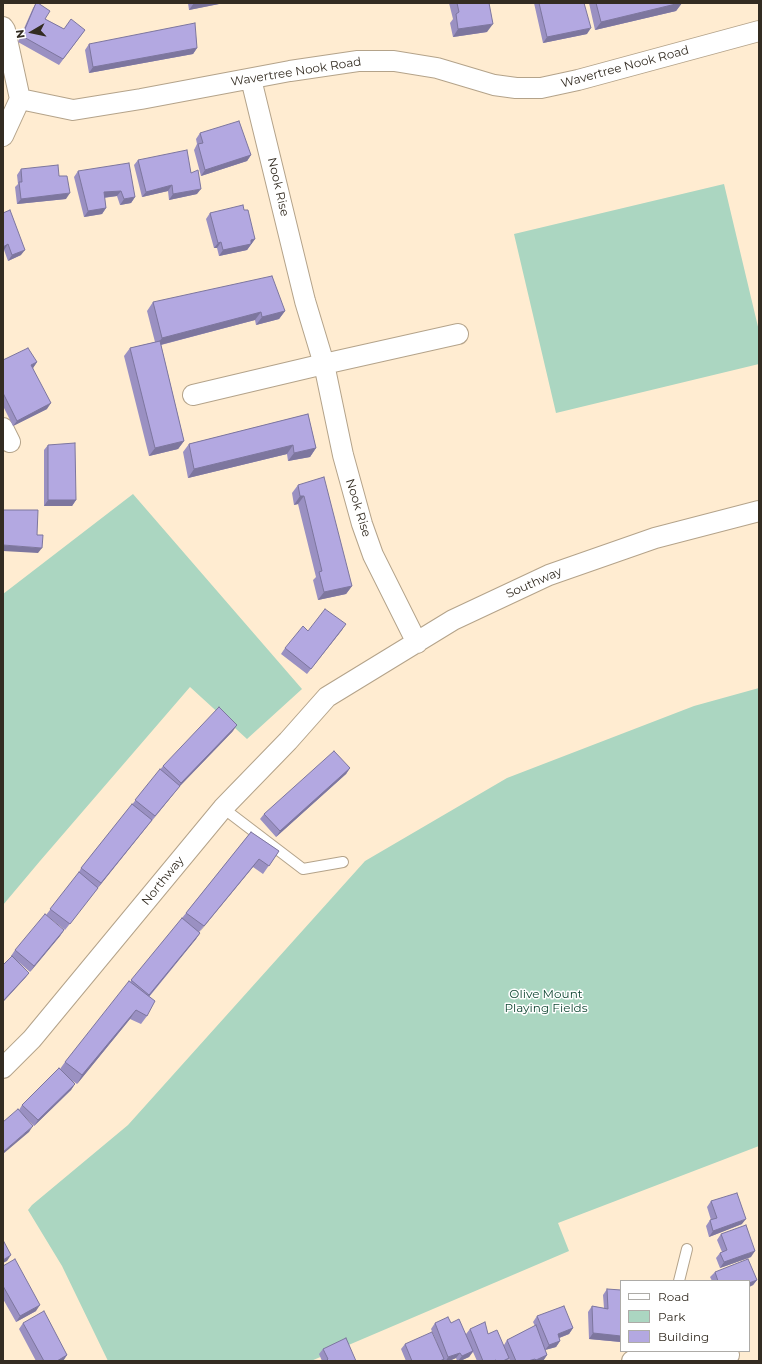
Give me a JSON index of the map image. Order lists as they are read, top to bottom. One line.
{"streets":{"street":["Wavertree Nook Road","Nook Rise","Southway","Northway"]},"crossings":[["Wavertree Nook Road","Nook Rise"],["Nook Rise","Southway"],["Southway","Northway"]],"parks":["Olive Mount Playing Fields"],"legend":["Road","Park","Building"],"north":"left"}
